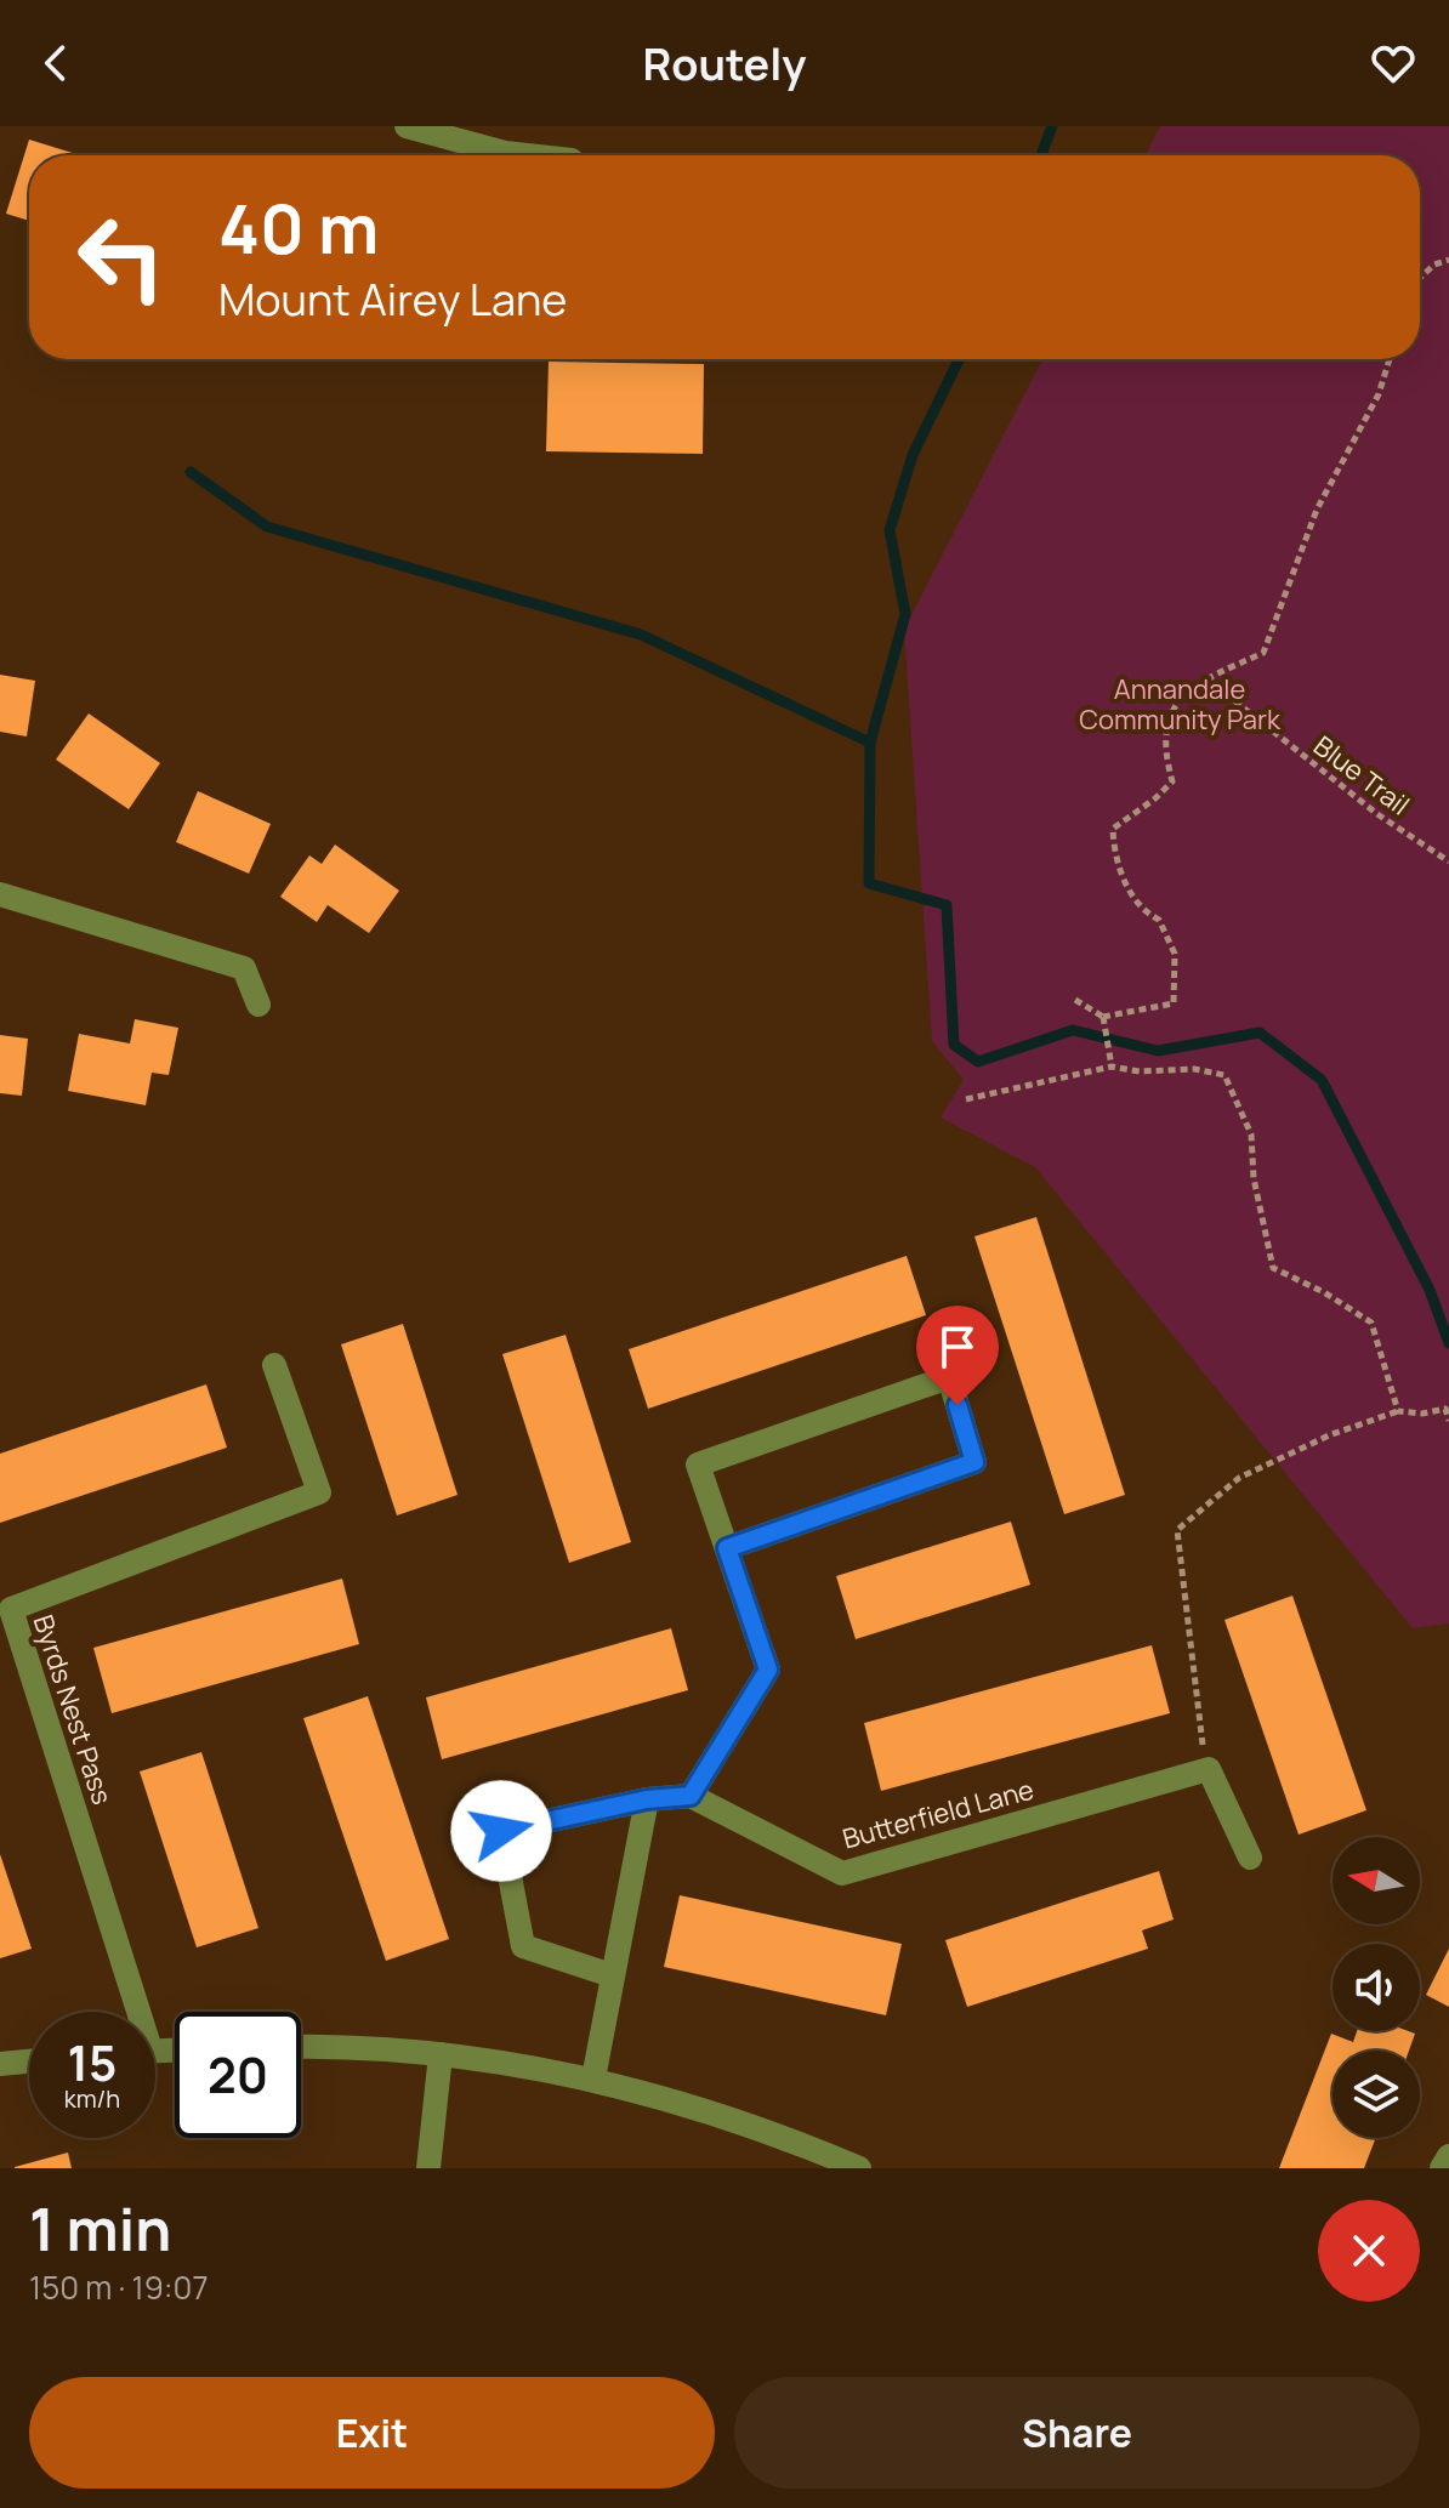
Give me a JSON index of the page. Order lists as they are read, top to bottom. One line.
{"streets":{"street":["Byrds Nest Pass","Butterfield Lane"],"path":["Blue Trail"]},"parks":["Annandale Community Park"],"north":"left","page":{"header":"Routely","turn":["40 m","Mount Airey Lane"],"speed":"15 km/h","limit":"20","heading":["1 min","150 m · 19:07"],"buttons":["Exit","Share"]}}
